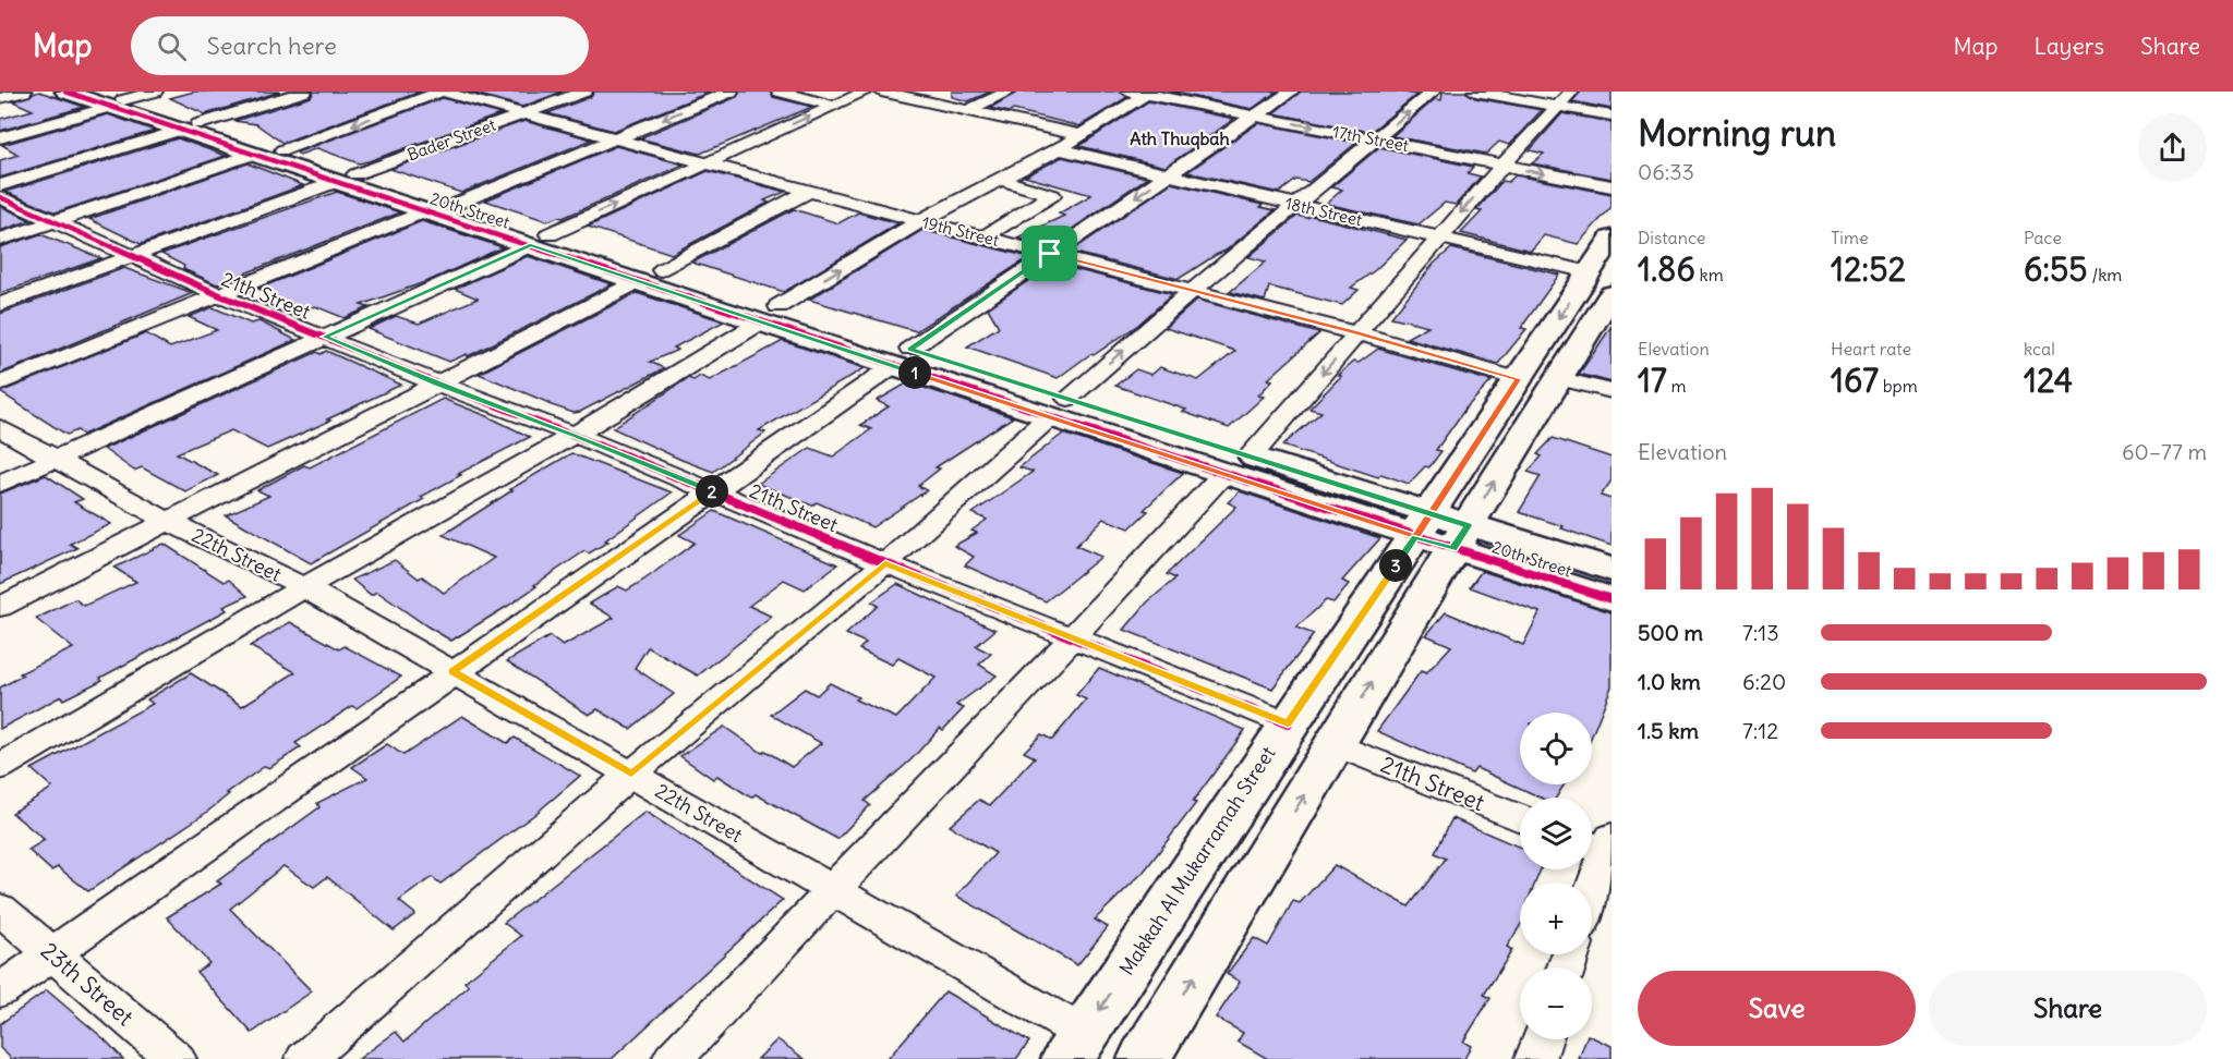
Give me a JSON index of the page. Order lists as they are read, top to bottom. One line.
{"streets":{"street":["17th Street","Bader Street","20th Street","18th Street","19th Street","21th Street","22th Street","Makkah Al Mukarramah Street","23th Street"]},"crossings":[["Bader Street","20th Street"],["Bader Street","19th Street"],["Bader Street","21th Street"],["20th Street","Makkah Al Mukarramah Street"],["18th Street","Makkah Al Mukarramah Street"],["19th Street","Makkah Al Mukarramah Street"],["21th Street","Makkah Al Mukarramah Street"],["22th Street","Makkah Al Mukarramah Street"]],"districts":["Ath Thuqbah"],"page":{"header":"Map","search":"Search here","nav":["Map","Layers","Share"],"heading":["Morning run","06:33"],"stats":[["Distance","1.86 km"],["Time","12:52"],["Pace","6:55 /km"],["Elevation","17 m"],["Heart rate","167 bpm"],["kcal","124"]],"pins":["1","2","3"],"chart":["Elevation","60–77 m"],"list":[{"name":"500 m","note":"7:13"},{"name":"1.0 km","note":"6:20"},{"name":"1.5 km","note":"7:12"}],"map_buttons":["+","−"],"buttons":["Save","Share"]}}
